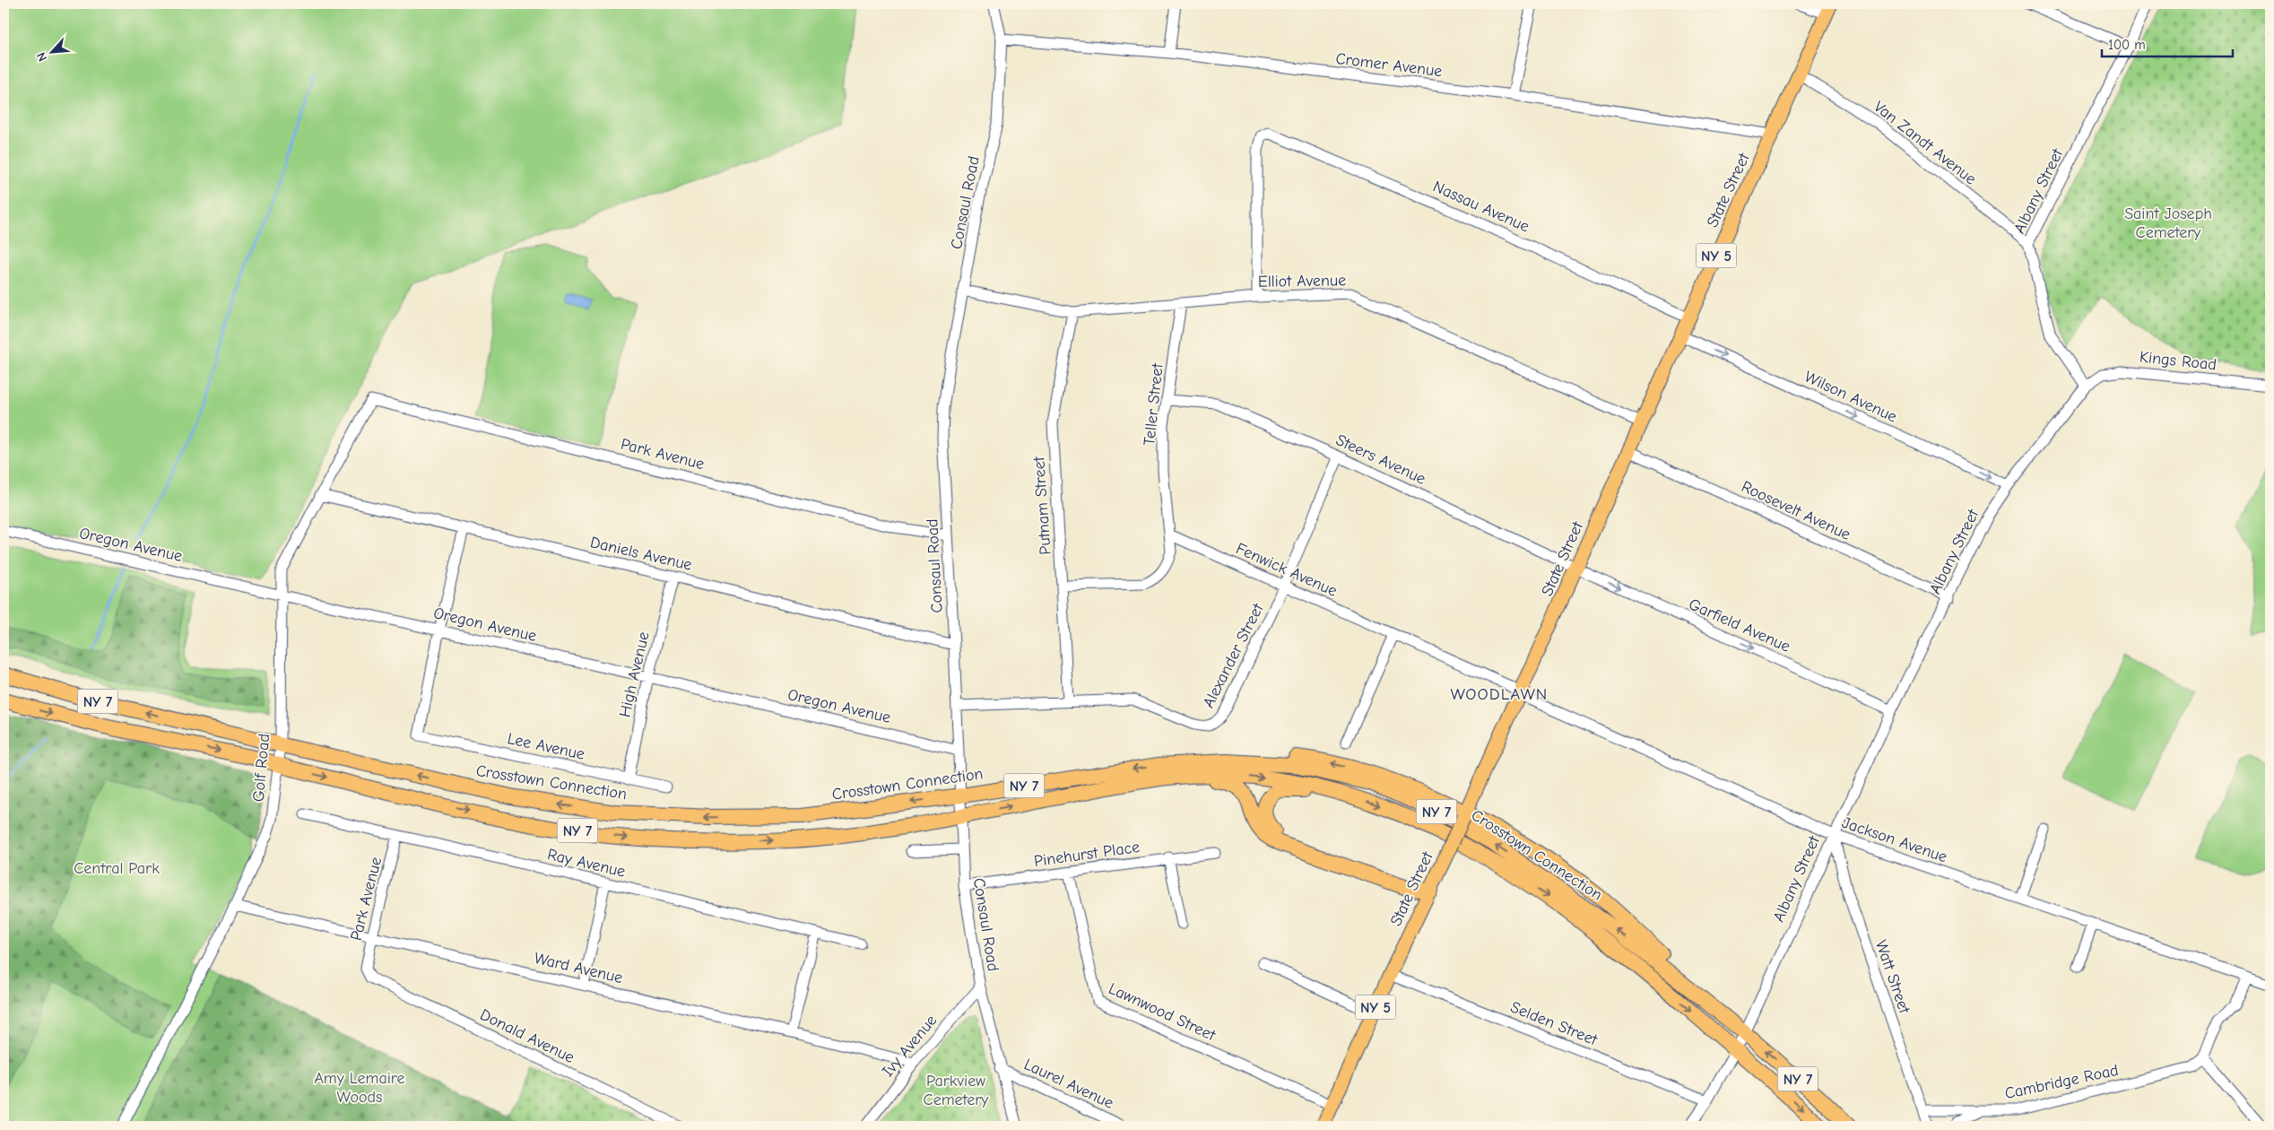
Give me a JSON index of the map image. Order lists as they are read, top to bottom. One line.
{"streets":{"highway":["NY 7","Crosstown Connection"],"main road":["State Street","NY 5"],"street":["Cromer Avenue","Van Zandt Avenue","Albany Street","Consaul Road","Nassau Avenue","Elliot Avenue","Kings Road","Wilson Avenue","Teller Street","Park Avenue","Steers Avenue","Putnam Street","Roosevelt Avenue","Oregon Avenue","Daniels Avenue","Fenwick Avenue","Garfield Avenue","Alexander Street","High Avenue","Lee Avenue","Golf Road","Jackson Avenue","Pinehurst Place","Ray Avenue","Ward Avenue","Watt Street","Lawnwood Street","Selden Street","Donald Avenue","Ivy Avenue","Cambridge Road","Laurel Avenue"]},"crossings":[["Cromer Avenue","State Street"],["Cromer Avenue","Consaul Road"],["Van Zandt Avenue","State Street"],["Van Zandt Avenue","Albany Street"],["State Street","Nassau Avenue"],["State Street","Elliot Avenue"],["State Street","Wilson Avenue"],["State Street","Steers Avenue"],["State Street","Roosevelt Avenue"],["State Street","Fenwick Avenue"],["State Street","Garfield Avenue"],["State Street","Jackson Avenue"],["State Street","Lawnwood Street"],["State Street","Selden Street"],["Albany Street","Kings Road"],["Albany Street","Wilson Avenue"],["Albany Street","Roosevelt Avenue"],["Albany Street","Garfield Avenue"],["Albany Street","Crosstown Connection"],["Albany Street","Jackson Avenue"],["Albany Street","Watt Street"],["Albany Street","Selden Street"],["Consaul Road","Elliot Avenue"],["Consaul Road","Park Avenue"],["Consaul Road","Oregon Avenue"],["Consaul Road","Daniels Avenue"],["Consaul Road","Alexander Street"],["Consaul Road","Crosstown Connection"],["Consaul Road","Pinehurst Place"],["Consaul Road","Ivy Avenue"],["Consaul Road","Laurel Avenue"],["Nassau Avenue","Elliot Avenue"],["Elliot Avenue","Teller Street"],["Elliot Avenue","Putnam Street"],["Teller Street","Steers Avenue"],["Teller Street","Fenwick Avenue"],["Park Avenue","Golf Road"],["Park Avenue","Ray Avenue"],["Park Avenue","Ward Avenue"],["Park Avenue","Donald Avenue"],["Steers Avenue","Garfield Avenue"],["Steers Avenue","Alexander Street"],["Putnam Street","Alexander Street"],["Oregon Avenue","High Avenue"],["Oregon Avenue","Lee Avenue"],["Oregon Avenue","Golf Road"],["Daniels Avenue","High Avenue"],["Daniels Avenue","Golf Road"],["Fenwick Avenue","Alexander Street"],["Fenwick Avenue","Jackson Avenue"],["High Avenue","Lee Avenue"],["Golf Road","Crosstown Connection"],["Golf Road","Ward Avenue"],["Jackson Avenue","Watt Street"],["Pinehurst Place","Lawnwood Street"],["Ward Avenue","Ivy Avenue"],["Watt Street","Cambridge Road"]],"one_way":["Wilson Avenue","Garfield Avenue"],"districts":["WOODLAWN"],"parks":["Saint Joseph Cemetery","Central Park","Amy Lemaire Woods","Parkview Cemetery"],"scale_bar":"100 m","north":"bottom left"}
